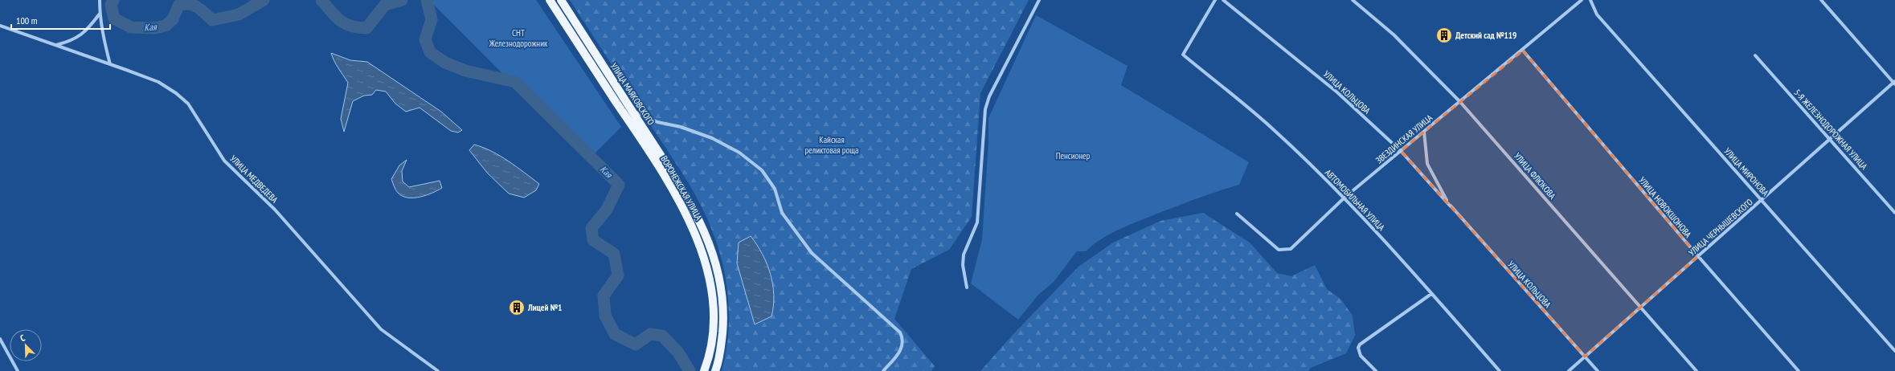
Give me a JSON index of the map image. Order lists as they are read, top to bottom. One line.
{"streets":{"main road":["УЛИЦА МАЯКОВСКОГО","ВОРОНЕЖСКАЯ УЛИЦА"],"street":["УЛИЦА КОЛЬЦОВА","5-Я ЖЕЛЕЗНОДОРОЖНАЯ УЛИЦА","ЗВЕЗДИНСКАЯ УЛИЦА","УЛИЦА МИРОНОВА","УЛИЦА ФЛЮКОВА","УЛИЦА МЕДВЕДЕВА","АВТОМОБИЛЬНАЯ УЛИЦА","УЛИЦА НОВОКШОНОВА","УЛИЦА ЧЕРНЫШЕВСКОГО"]},"crossings":[["УЛИЦА КОЛЬЦОВА","ЗВЕЗДИНСКАЯ УЛИЦА"],["УЛИЦА КОЛЬЦОВА","УЛИЦА ЧЕРНЫШЕВСКОГО"],["УЛИЦА МАЯКОВСКОГО","ВОРОНЕЖСКАЯ УЛИЦА"],["5-Я ЖЕЛЕЗНОДОРОЖНАЯ УЛИЦА","УЛИЦА ЧЕРНЫШЕВСКОГО"],["ЗВЕЗДИНСКАЯ УЛИЦА","УЛИЦА ФЛЮКОВА"],["ЗВЕЗДИНСКАЯ УЛИЦА","АВТОМОБИЛЬНАЯ УЛИЦА"],["ЗВЕЗДИНСКАЯ УЛИЦА","УЛИЦА НОВОКШОНОВА"],["УЛИЦА МИРОНОВА","УЛИЦА ЧЕРНЫШЕВСКОГО"],["УЛИЦА ФЛЮКОВА","УЛИЦА ЧЕРНЫШЕВСКОГО"],["УЛИЦА НОВОКШОНОВА","УЛИЦА ЧЕРНЫШЕВСКОГО"]],"water":["Кая"],"parks":["СНТ Железнодорожник","Кайская реликтовая роща","Пенсионер"],"places":{"building":["Детский сад №119","Лицей №1"]},"scale_bar":"100 m","north":"top left"}
